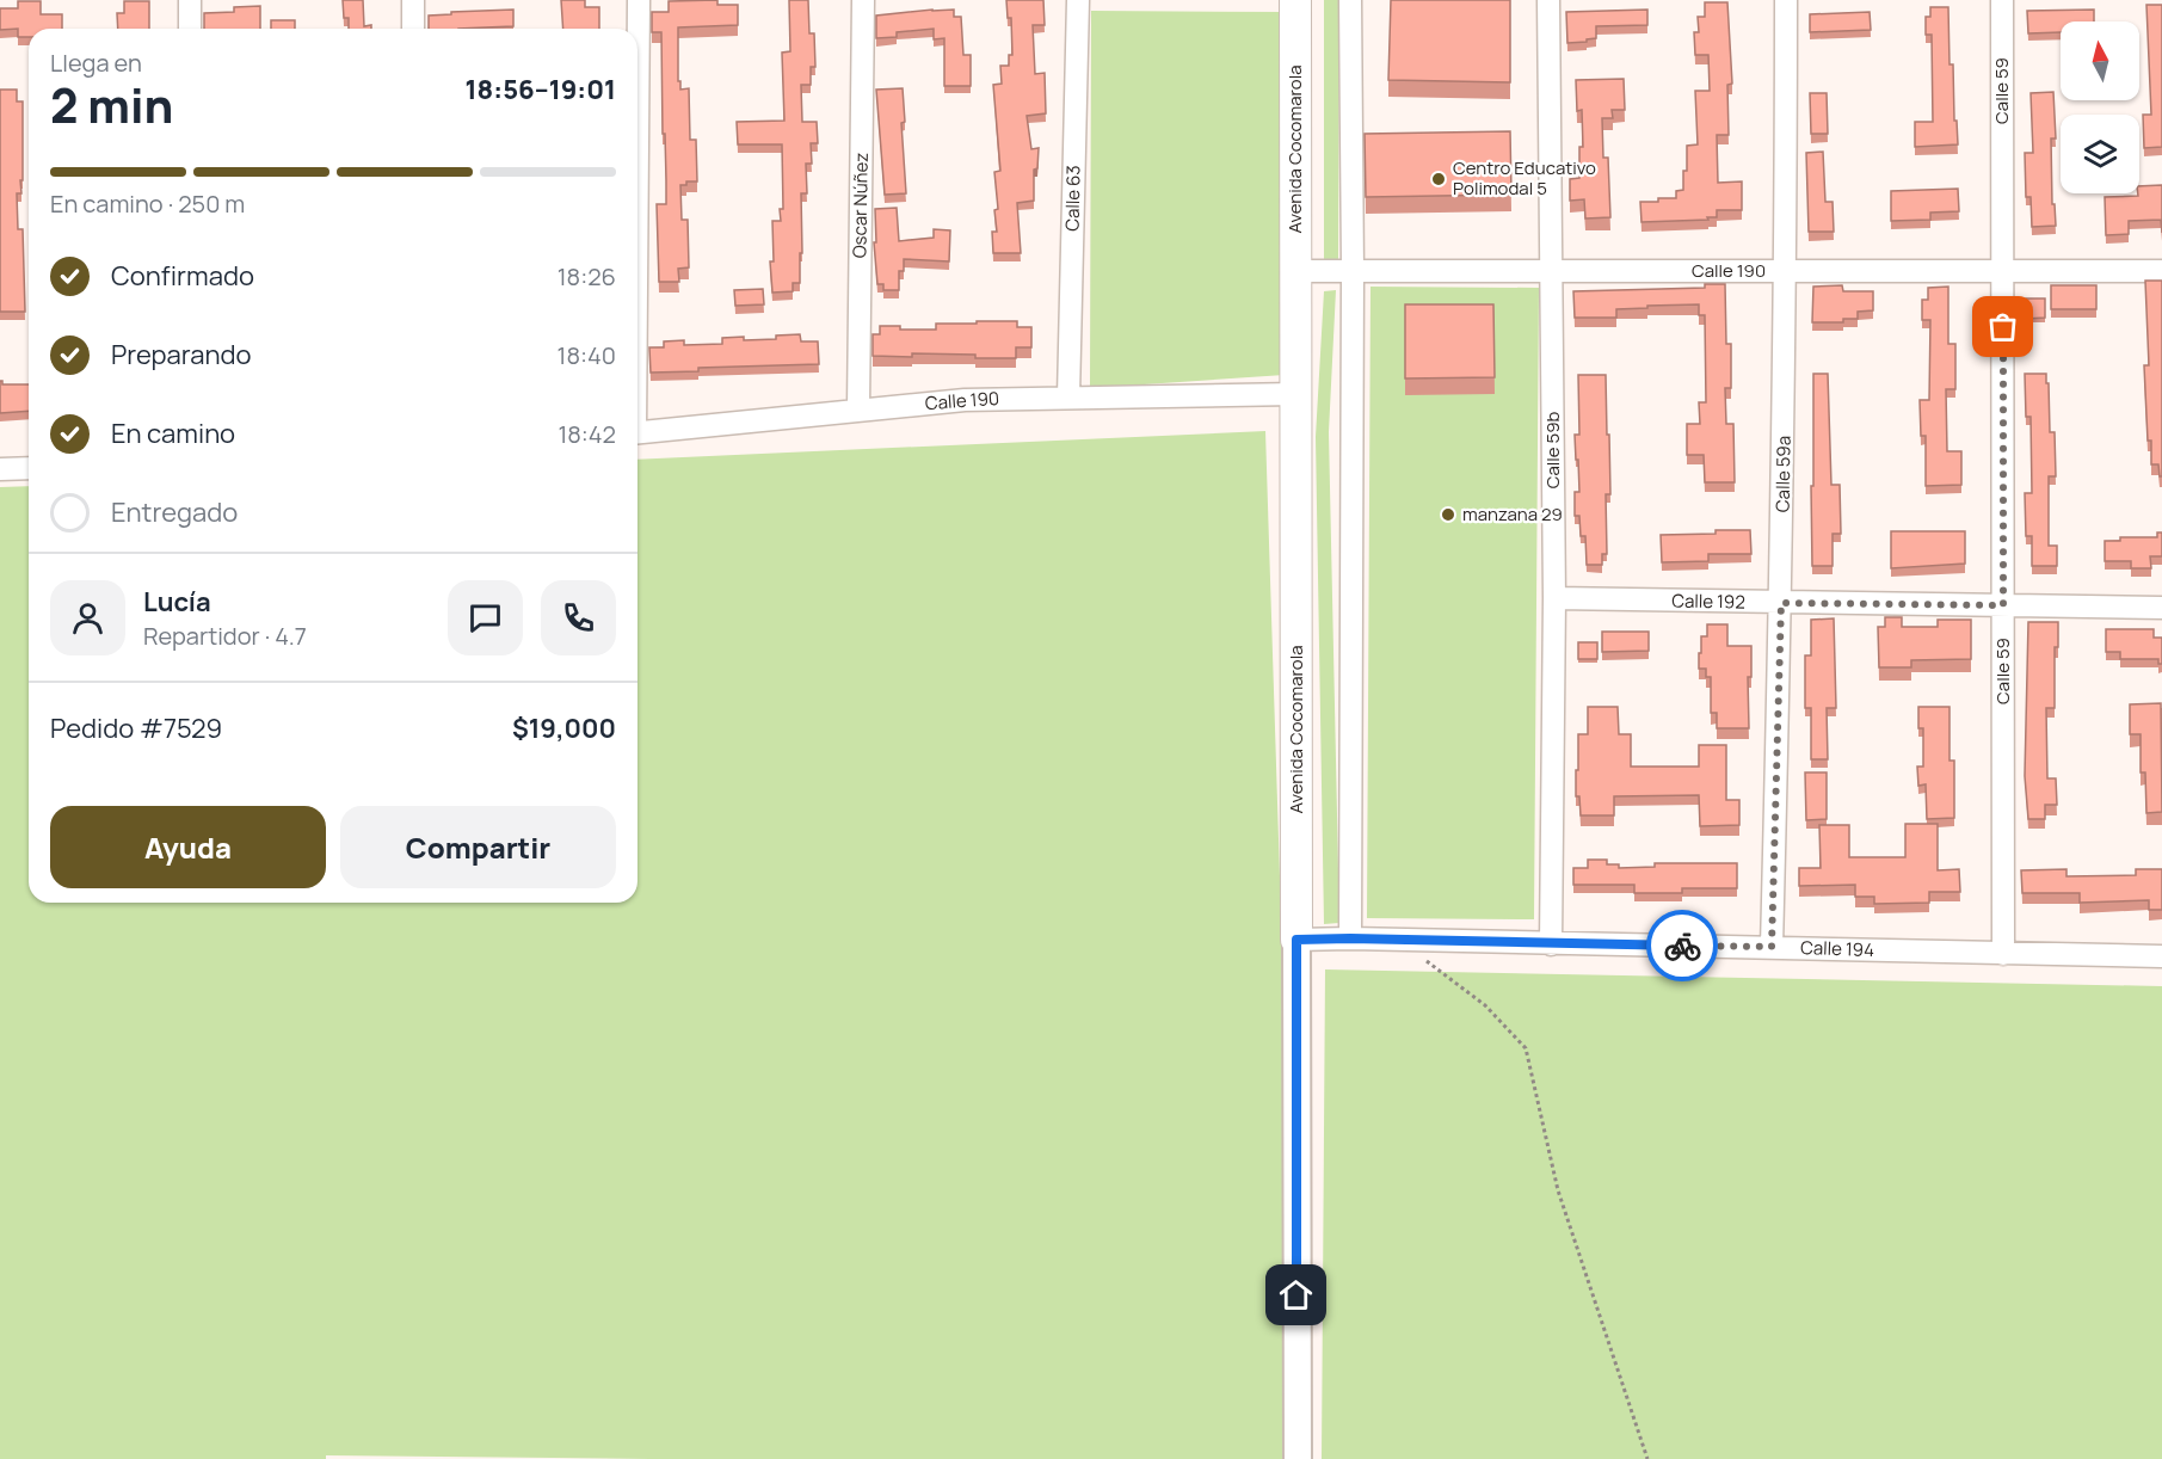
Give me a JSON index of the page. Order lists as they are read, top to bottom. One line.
{"streets":{"main road":["Avenida Cocomarola"],"street":["Calle 59","Calle 63","Oscar Núñez","Calle 190","Calle 59b","Calle 59a","Calle 192","Calle 194"]},"crossings":[["Calle 59","Calle 190"],["Calle 59","Calle 192"],["Calle 59","Calle 194"],["Avenida Cocomarola","Calle 190"],["Avenida Cocomarola","Calle 194"],["Calle 63","Calle 190"],["Oscar Núñez","Calle 190"],["Calle 190","Calle 59b"],["Calle 190","Calle 59a"],["Calle 59b","Calle 192"],["Calle 59b","Calle 194"],["Calle 59a","Calle 192"],["Calle 59a","Calle 194"]],"places":["Centro Educativo Polimodal 5","manzana 29"],"north":"top","page":{"heading":["2 min","Llega en","18:56–19:01"],"panel":["Lucía","Repartidor · 4.7","Pedido #7529","$19,000"],"bar":"En camino · 250 m","list":[["Confirmado","18:26"],["Preparando","18:40"],["En camino","18:42"],"Entregado"],"buttons":["Ayuda","Compartir"]}}
